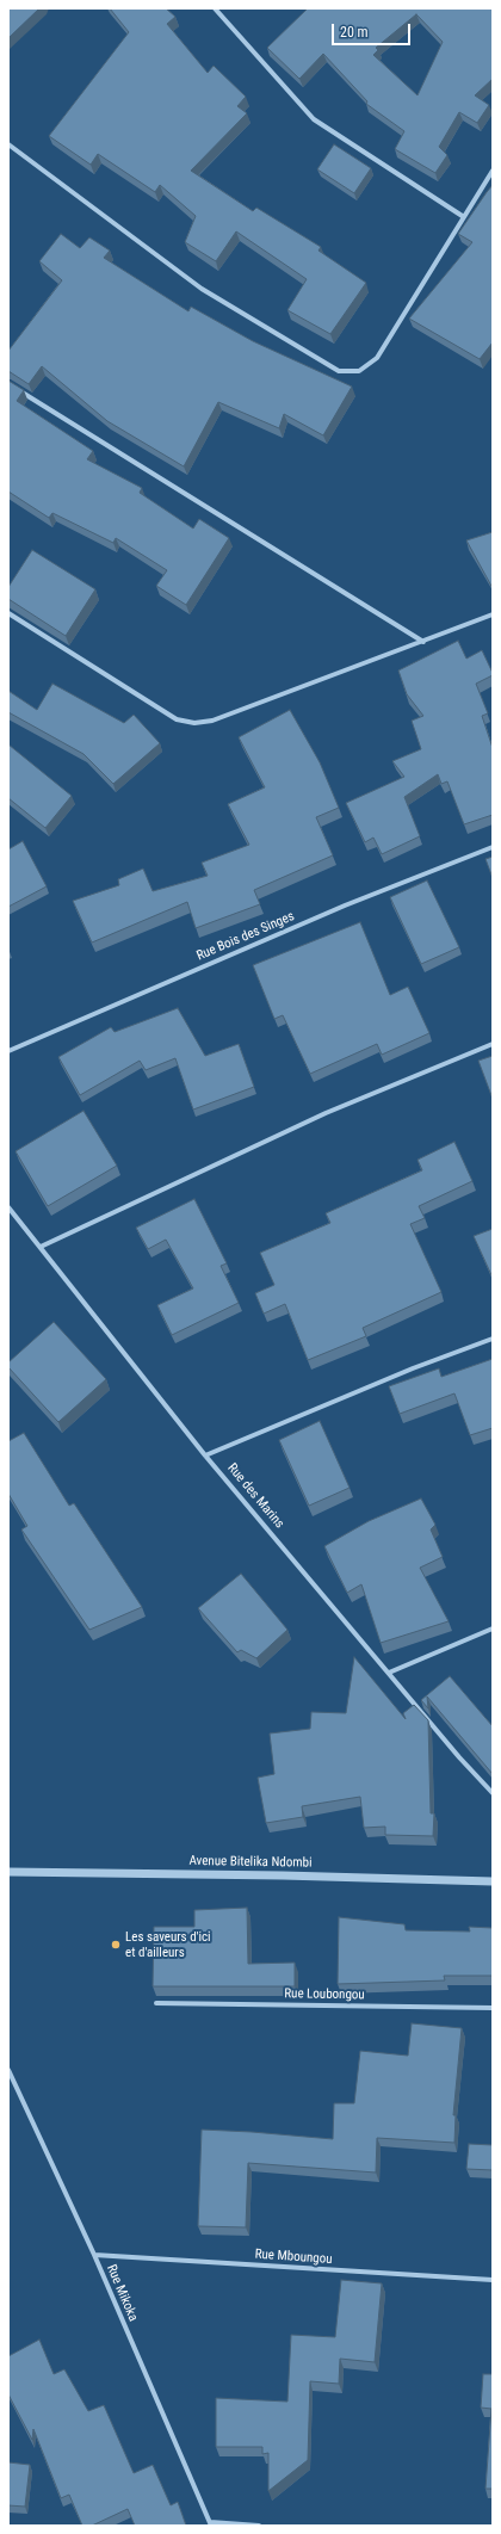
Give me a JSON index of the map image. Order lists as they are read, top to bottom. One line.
{"streets":{"street":["Rue Bois des Singes","Rue des Marins","Avenue Bitelika Ndombi","Rue Loubongou","Rue Mboungou","Rue Mikoka"]},"crossings":[["Rue Mboungou","Rue Mikoka"]],"places":["Les saveurs d'ici et d'ailleurs"],"scale_bar":"20 m"}
